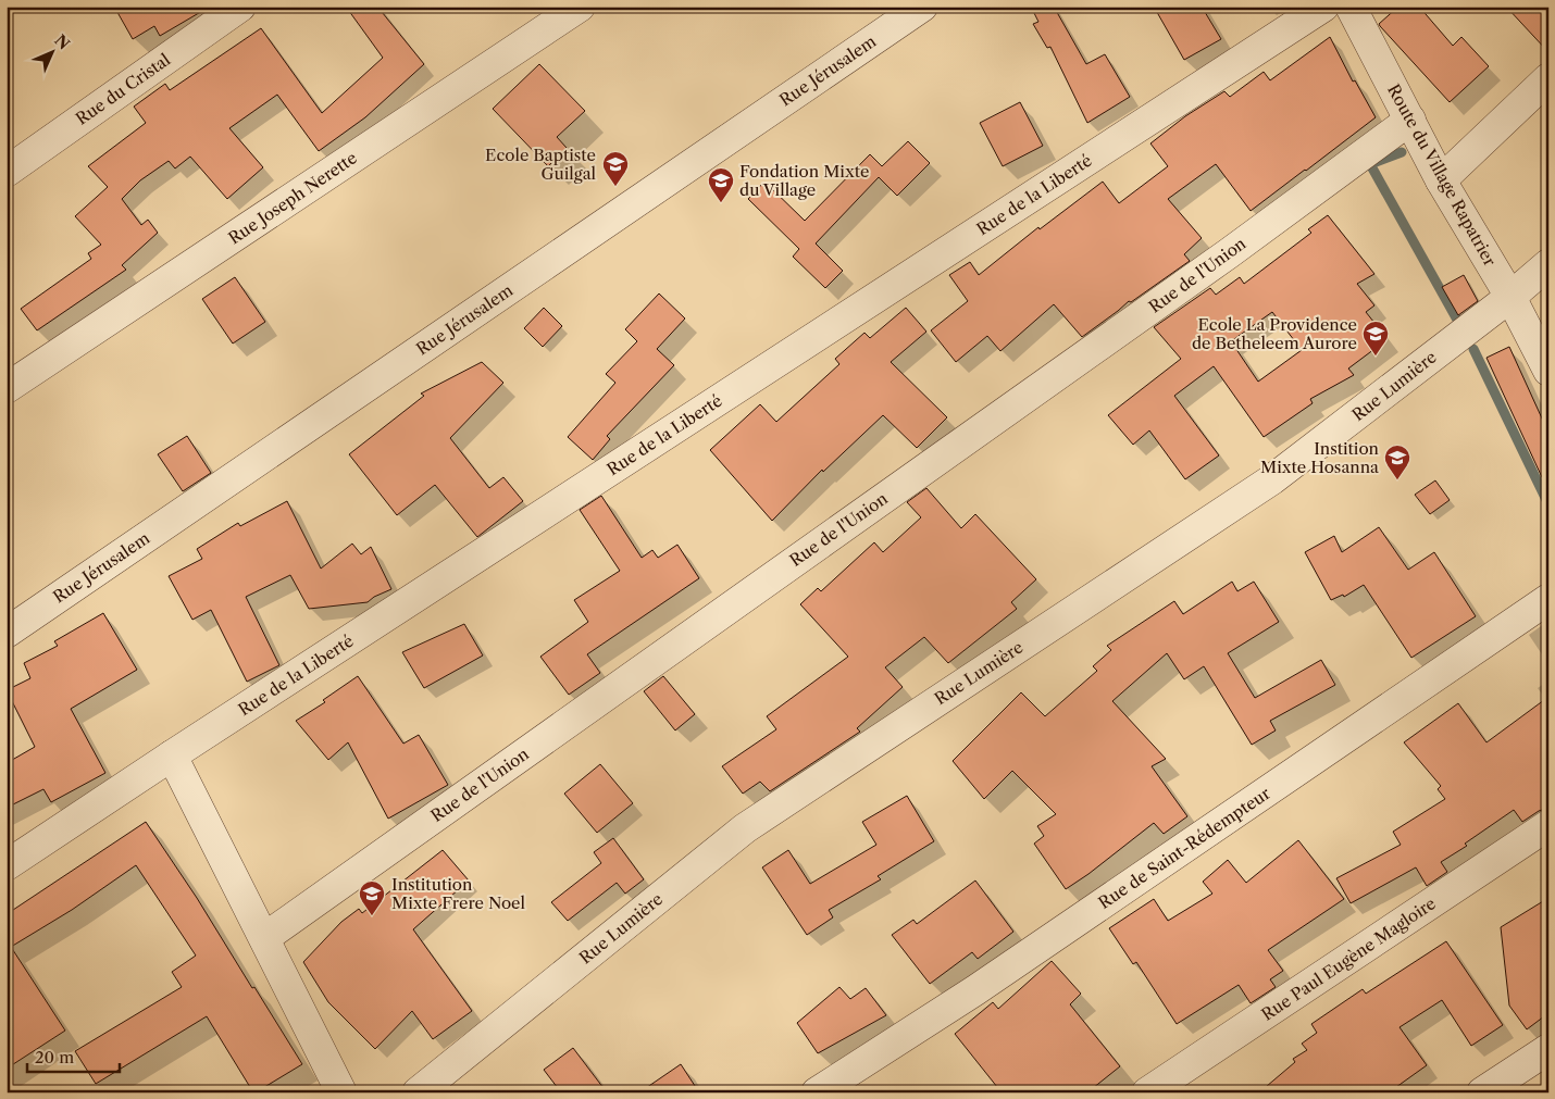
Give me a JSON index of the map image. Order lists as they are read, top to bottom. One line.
{"streets":{"street":["Rue Jérusalem","Rue du Cristal","Route du Village Rapatrier","Rue de la Liberté","Rue Joseph Nerette","Rue de l'Union","Rue Lumière","Rue de Saint-Rédempteur","Rue Paul Eugène Magloire"]},"crossings":[["Route du Village Rapatrier","Rue de l'Union"],["Route du Village Rapatrier","Rue Lumière"]],"places":{"school or university":["Ecole Baptiste Guilgal","Fondation Mixte du Village","Ecole La Providence de Betheleem Aurore","Instition Mixte Hosanna","Institution Mixte Frere Noel"]},"scale_bar":"20 m","north":"top right"}
